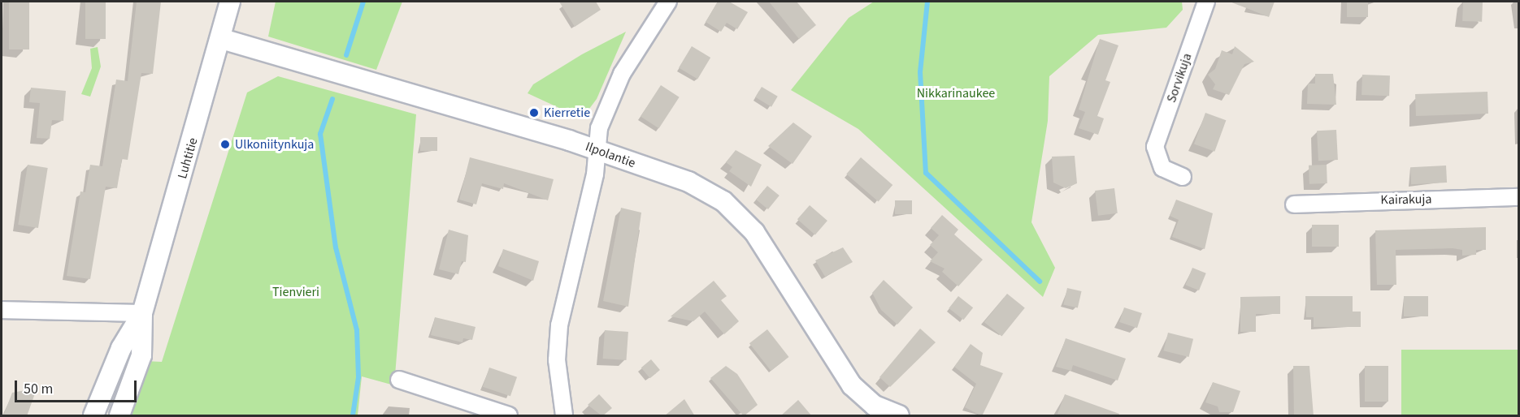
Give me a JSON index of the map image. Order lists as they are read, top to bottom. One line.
{"streets":{"street":["Sorvikuja","Ilpolantie","Luhtitie","Kairakuja"]},"crossings":[["Ilpolantie","Luhtitie"]],"parks":["Nikkarinaukee","Tienvieri"],"places":["Kierretie","Ulkoniitynkuja"],"scale_bar":"50 m"}
